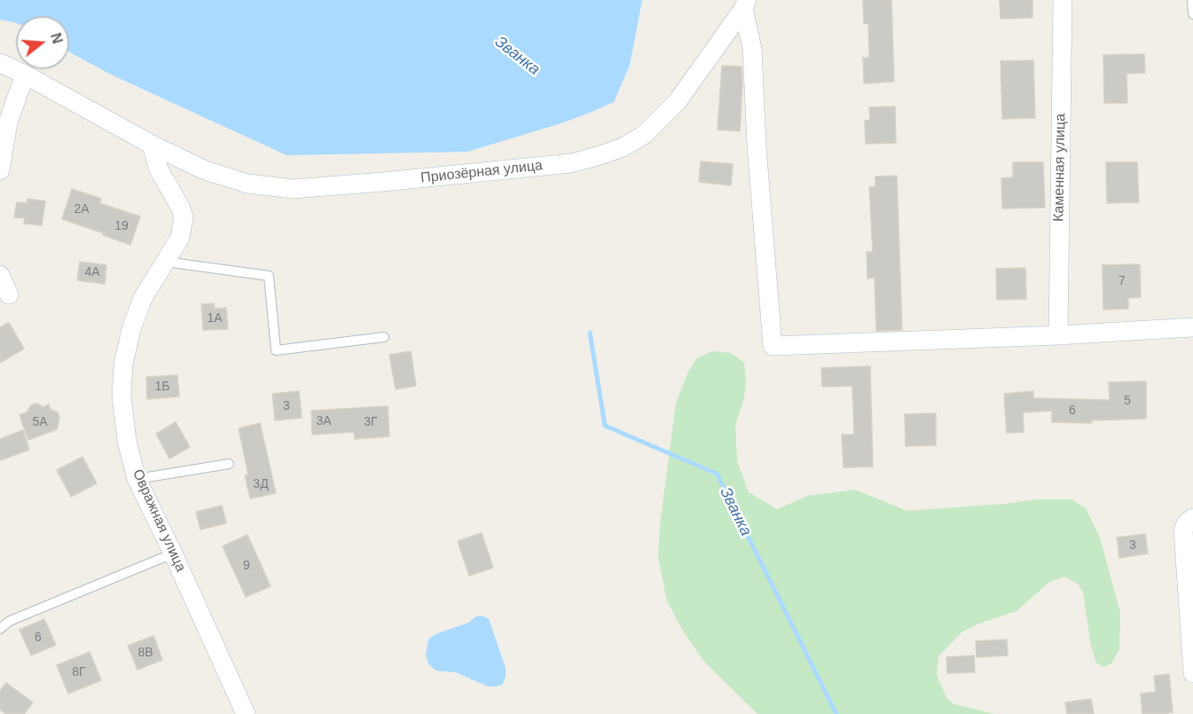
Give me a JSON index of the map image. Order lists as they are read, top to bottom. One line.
{"streets":{"street":["Каменная улица","Приозёрная улица","Овражная улица"]},"crossings":[["Приозёрная улица","Овражная улица"]],"water":["Званка"],"house_numbers":["2А","19","4А","7","1А","1Б","5","3","6","3А","5А","3Г","3Д","3","9","6","8В","8Г"],"north":"right"}
